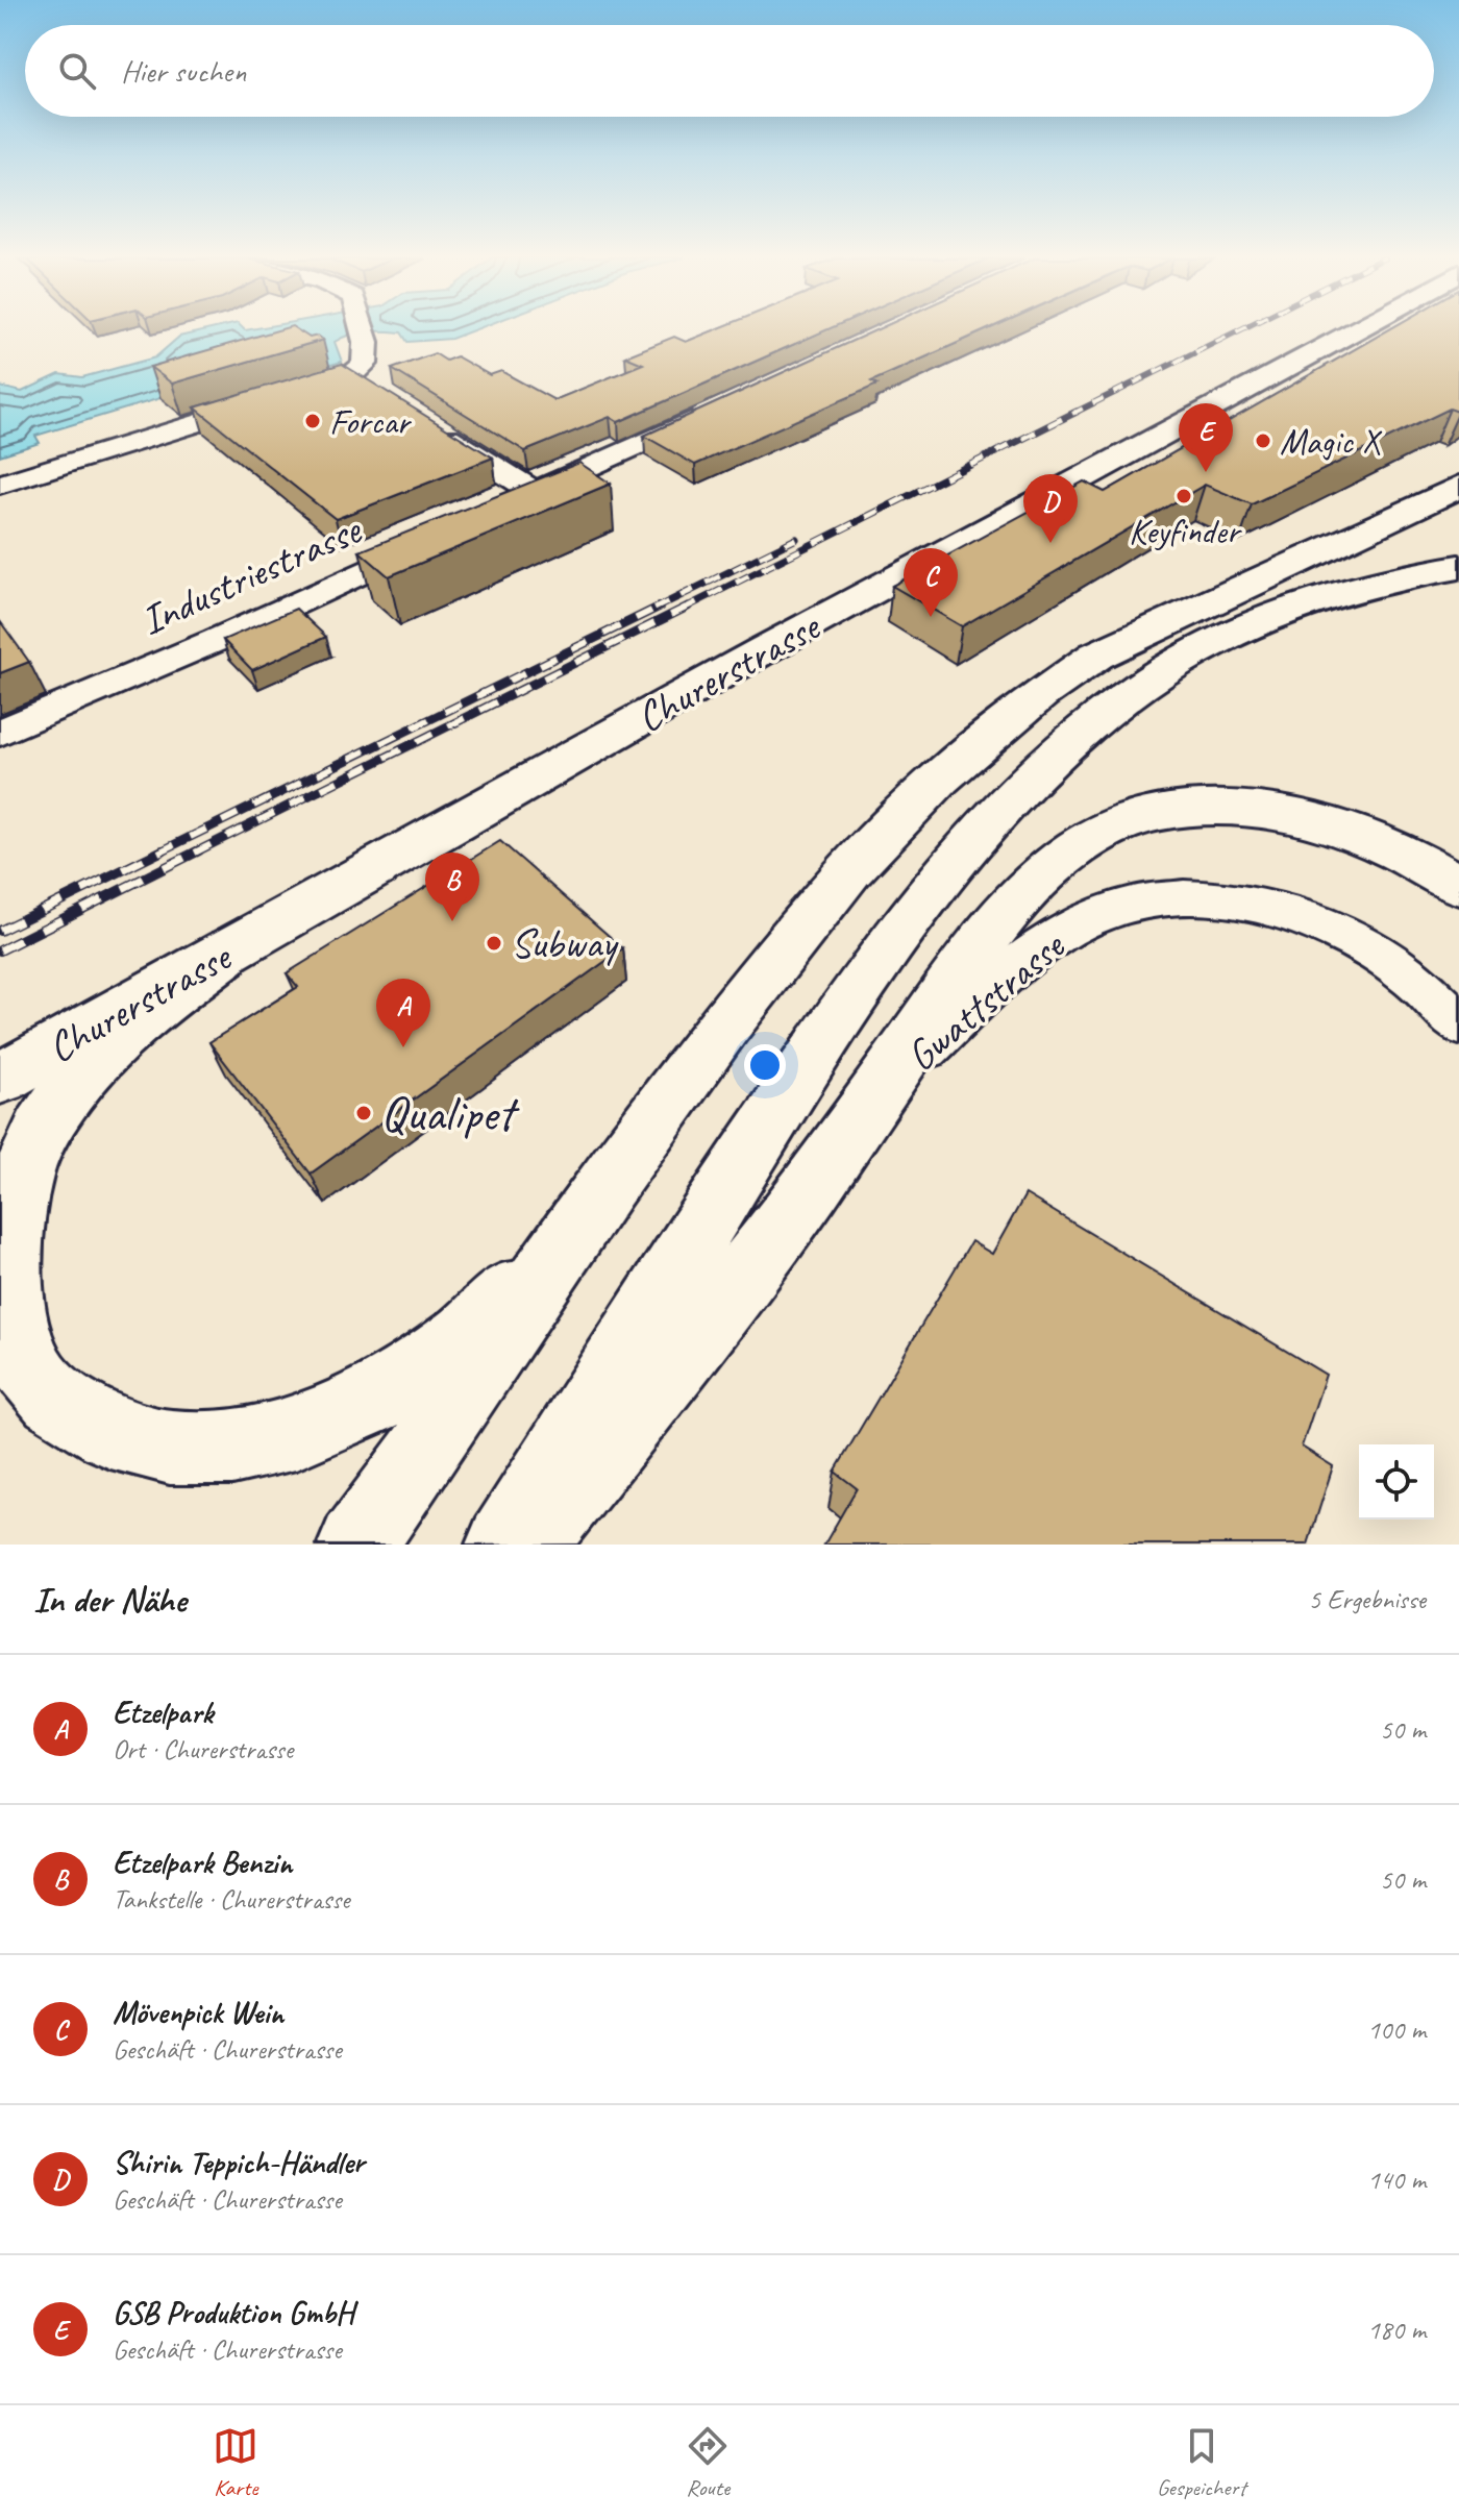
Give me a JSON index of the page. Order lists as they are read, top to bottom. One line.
{"streets":{"main road":["Churerstrasse"],"street":["Industriestrasse","Gwattstrasse"]},"places":["Forcar","Magic X","Keyfinder","Subway","Qualipet"],"page":{"search":"Hier suchen","pins":["E","D","C","B","A"],"heading":["In der Nähe","5 Ergebnisse"],"list":[{"mark":"A","name":"Etzelpark","note":"Ort · Churerstrasse","value":"50 m"},{"mark":"B","name":"Etzelpark Benzin","note":"Tankstelle · Churerstrasse","value":"50 m"},{"mark":"C","name":"Mövenpick Wein","note":"Geschäft · Churerstrasse","value":"100 m"},{"mark":"D","name":"Shirin Teppich-Händler","note":"Geschäft · Churerstrasse","value":"140 m"},{"mark":"E","name":"GSB Produktion GmbH","note":"Geschäft · Churerstrasse","value":"180 m"}],"nav":["Karte","Route","Gespeichert"]}}
